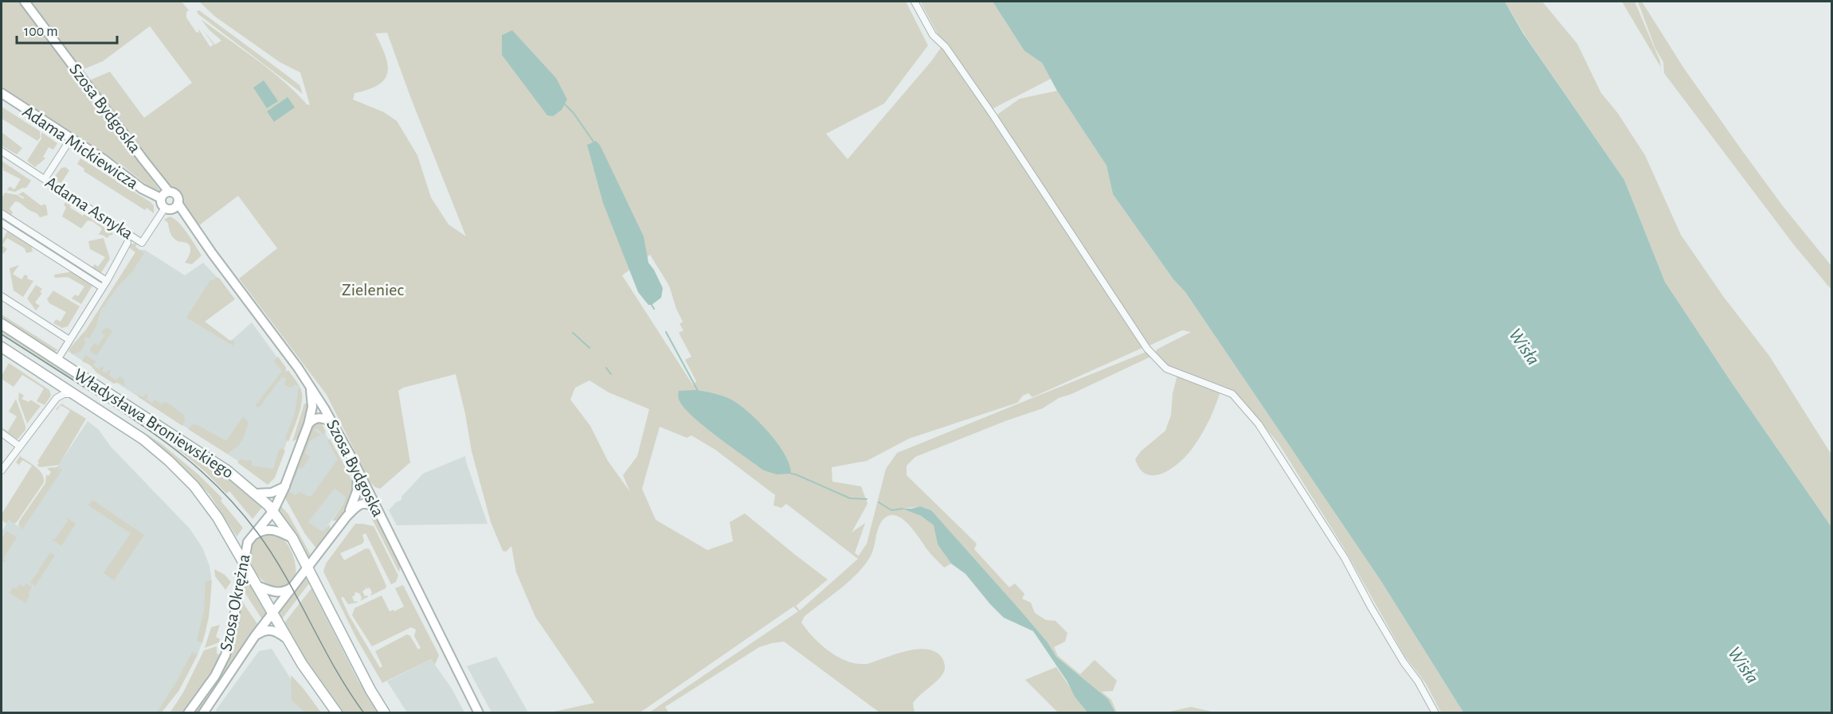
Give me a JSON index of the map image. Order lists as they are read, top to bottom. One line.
{"streets":{"main road":["Władysława Broniewskiego"],"street":["Szosa Bydgoska","Adama Mickiewicza","Adama Asnyka","Szosa Okrężna"]},"crossings":[["Szosa Bydgoska","Adama Asnyka"],["Szosa Bydgoska","Szosa Okrężna"],["Władysława Broniewskiego","Szosa Okrężna"]],"water":["Wisła"],"parks":["Zieleniec"],"scale_bar":"100 m"}
